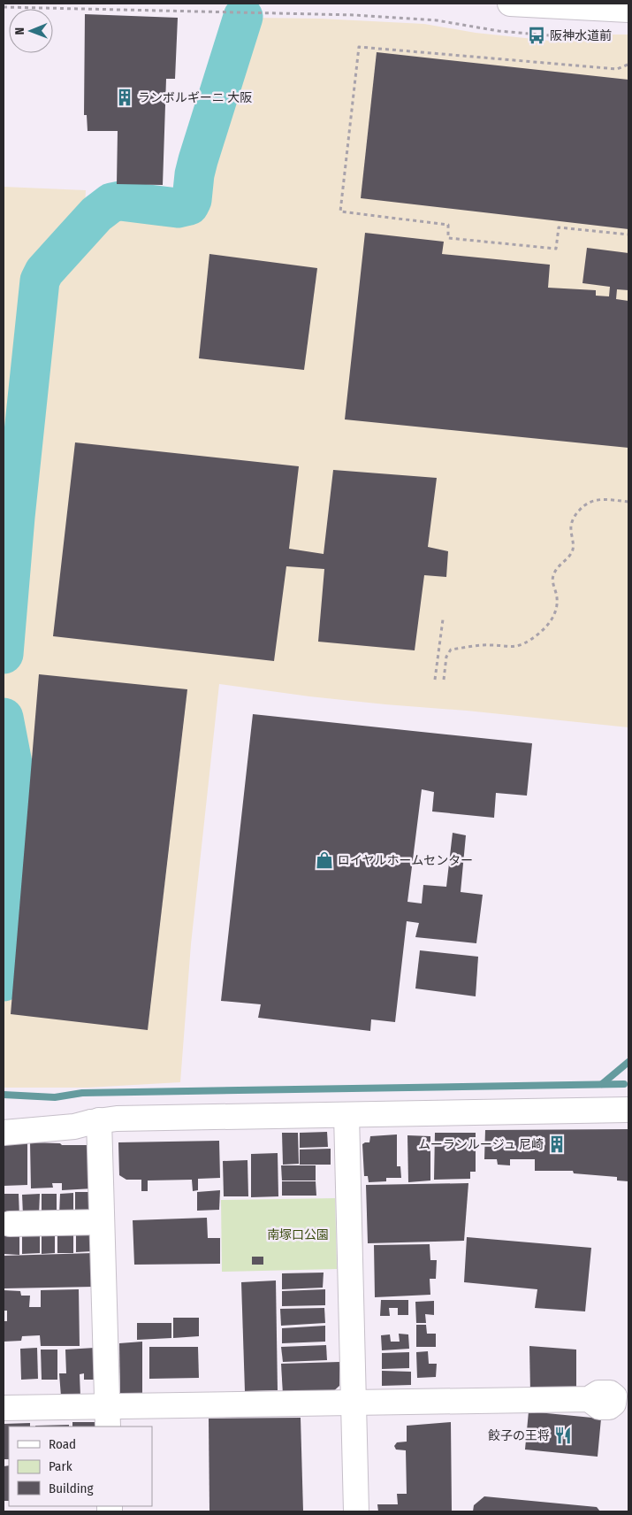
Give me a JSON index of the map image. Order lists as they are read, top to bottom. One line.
{"parks":["南塚口公園"],"places":{"bus stop":["阪神水道前"],"building":["ランボルギーニ 大阪","ムーランルージュ 尼崎"],"shop":["ロイヤルホームセンター"],"restaurant":["餃子の王将"]},"legend":["Road","Park","Building"],"north":"left"}
